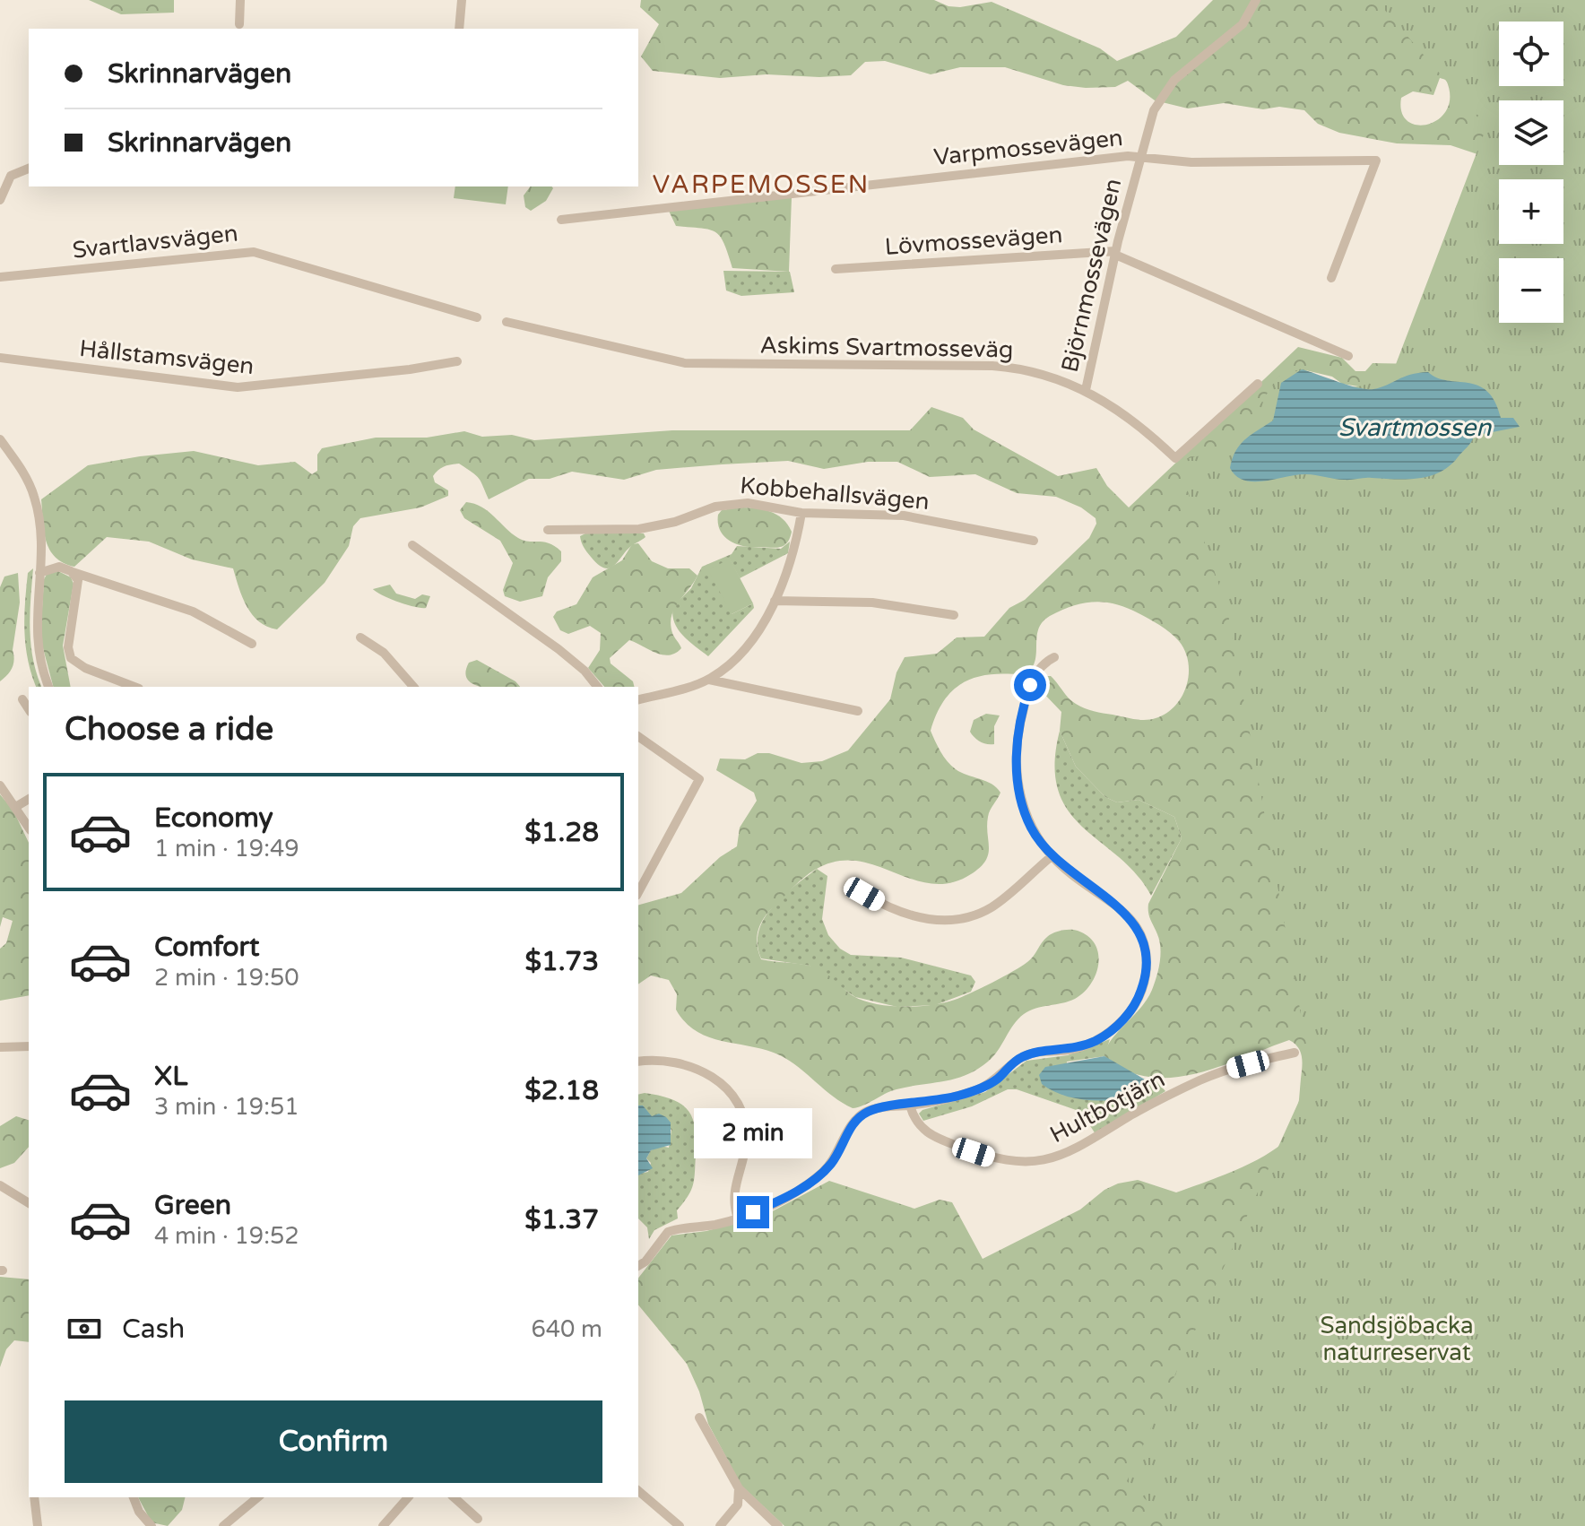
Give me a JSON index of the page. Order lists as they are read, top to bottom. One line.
{"streets":{"street":["Varpmossevägen","Lövmossevägen","Svartlavsvägen","Björnmossevägen","Askims Svartmosseväg","Hållstamsvägen","Kobbehallsvägen","Hultbotjärn"]},"crossings":[["Varpmossevägen","Björnmossevägen"],["Lövmossevägen","Björnmossevägen"],["Björnmossevägen","Askims Svartmosseväg"]],"districts":["VARPEMOSSEN"],"water":["Svartmossen"],"parks":["Sandsjöbacka naturreservat"],"page":{"map_buttons":["+","−"],"banner":["Skrinnarvägen","Skrinnarvägen"],"heading":"Choose a ride","list":[{"name":"Economy","note":"1 min · 19:49","value":"$1.28"},{"name":"Comfort","note":"2 min · 19:50","value":"$1.73"},{"name":"XL","note":"3 min · 19:51","value":"$2.18"},{"name":"Green","note":"4 min · 19:52","value":"$1.37"}],"bubble":"2 min","pay":["Cash","640 m"],"buttons":"Confirm"}}
